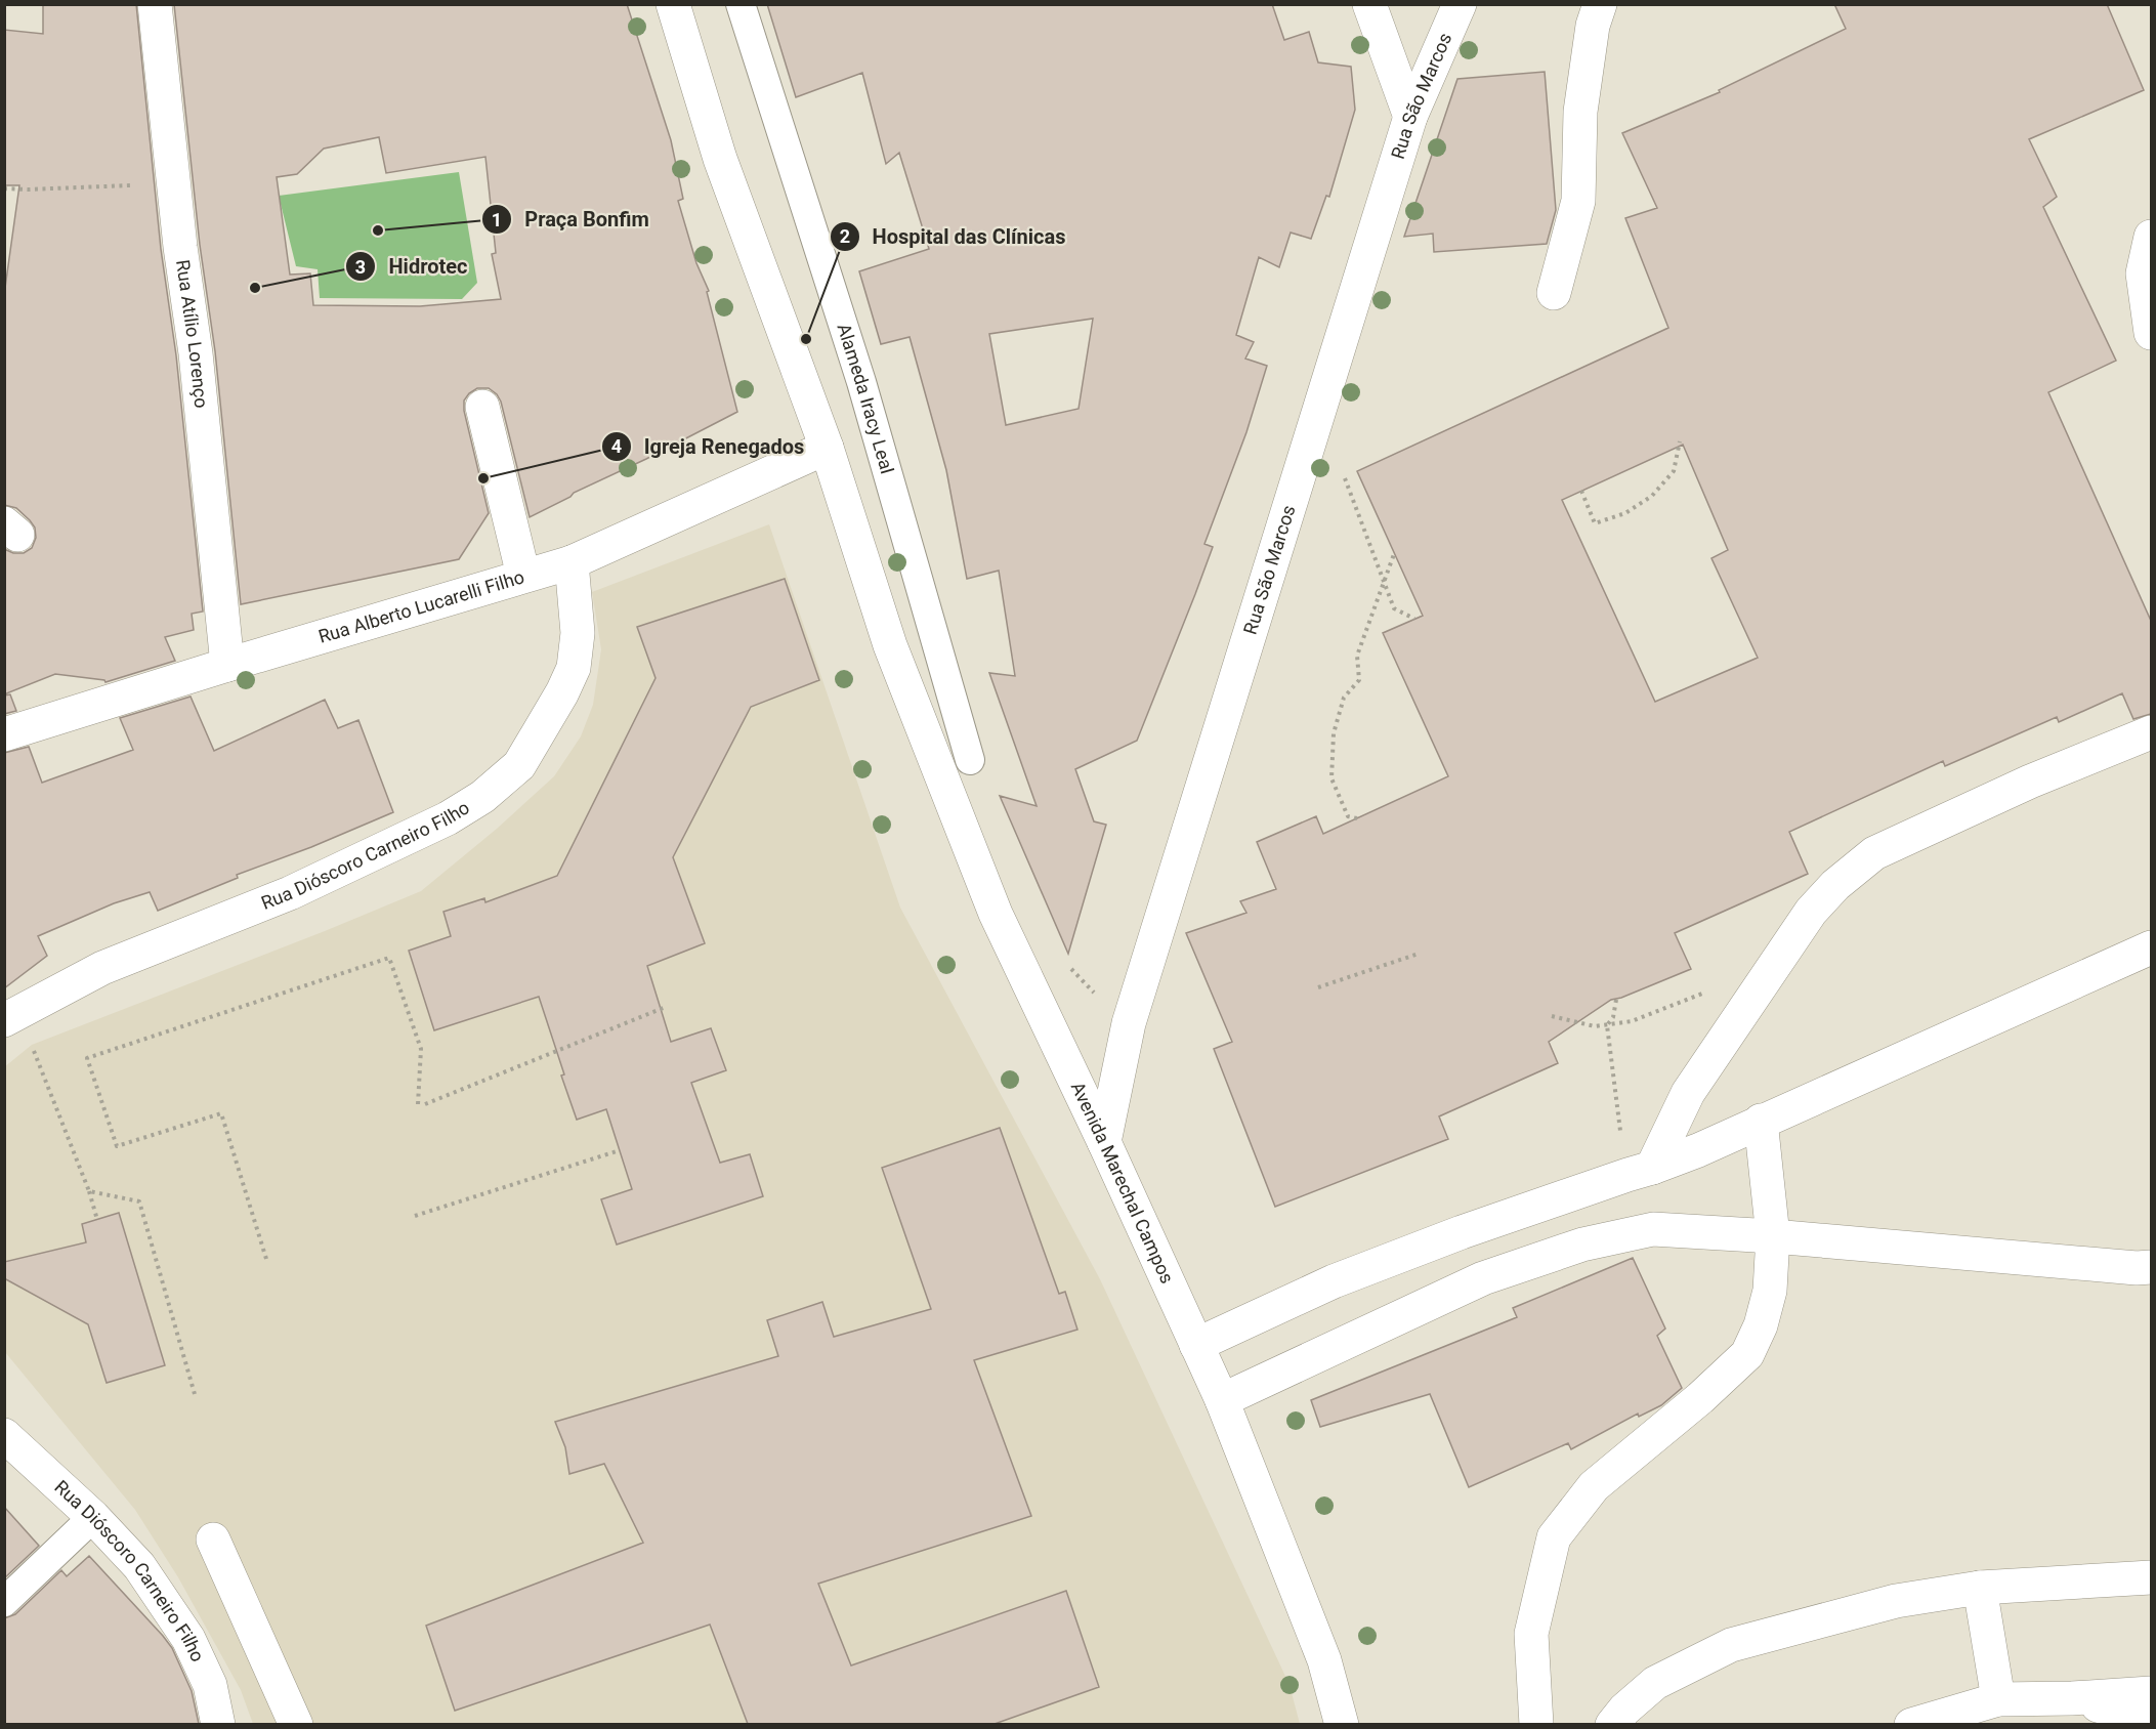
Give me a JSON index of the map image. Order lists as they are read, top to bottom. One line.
{"streets":{"street":["Rua São Marcos","Rua Atílio Lorenço","Rua Alberto Lucarelli Filho","Rua Dióscoro Carneiro Filho","Avenida Marechal Campos"],"lane":["Alameda Iracy Leal"]},"crossings":[["Rua São Marcos","Avenida Marechal Campos"],["Rua Atílio Lorenço","Rua Alberto Lucarelli Filho"],["Rua Alberto Lucarelli Filho","Rua Dióscoro Carneiro Filho"],["Rua Alberto Lucarelli Filho","Avenida Marechal Campos"]],"places":["Praça Bonfim","Hidrotec","Hospital das Clínicas","Igreja Renegados"]}
